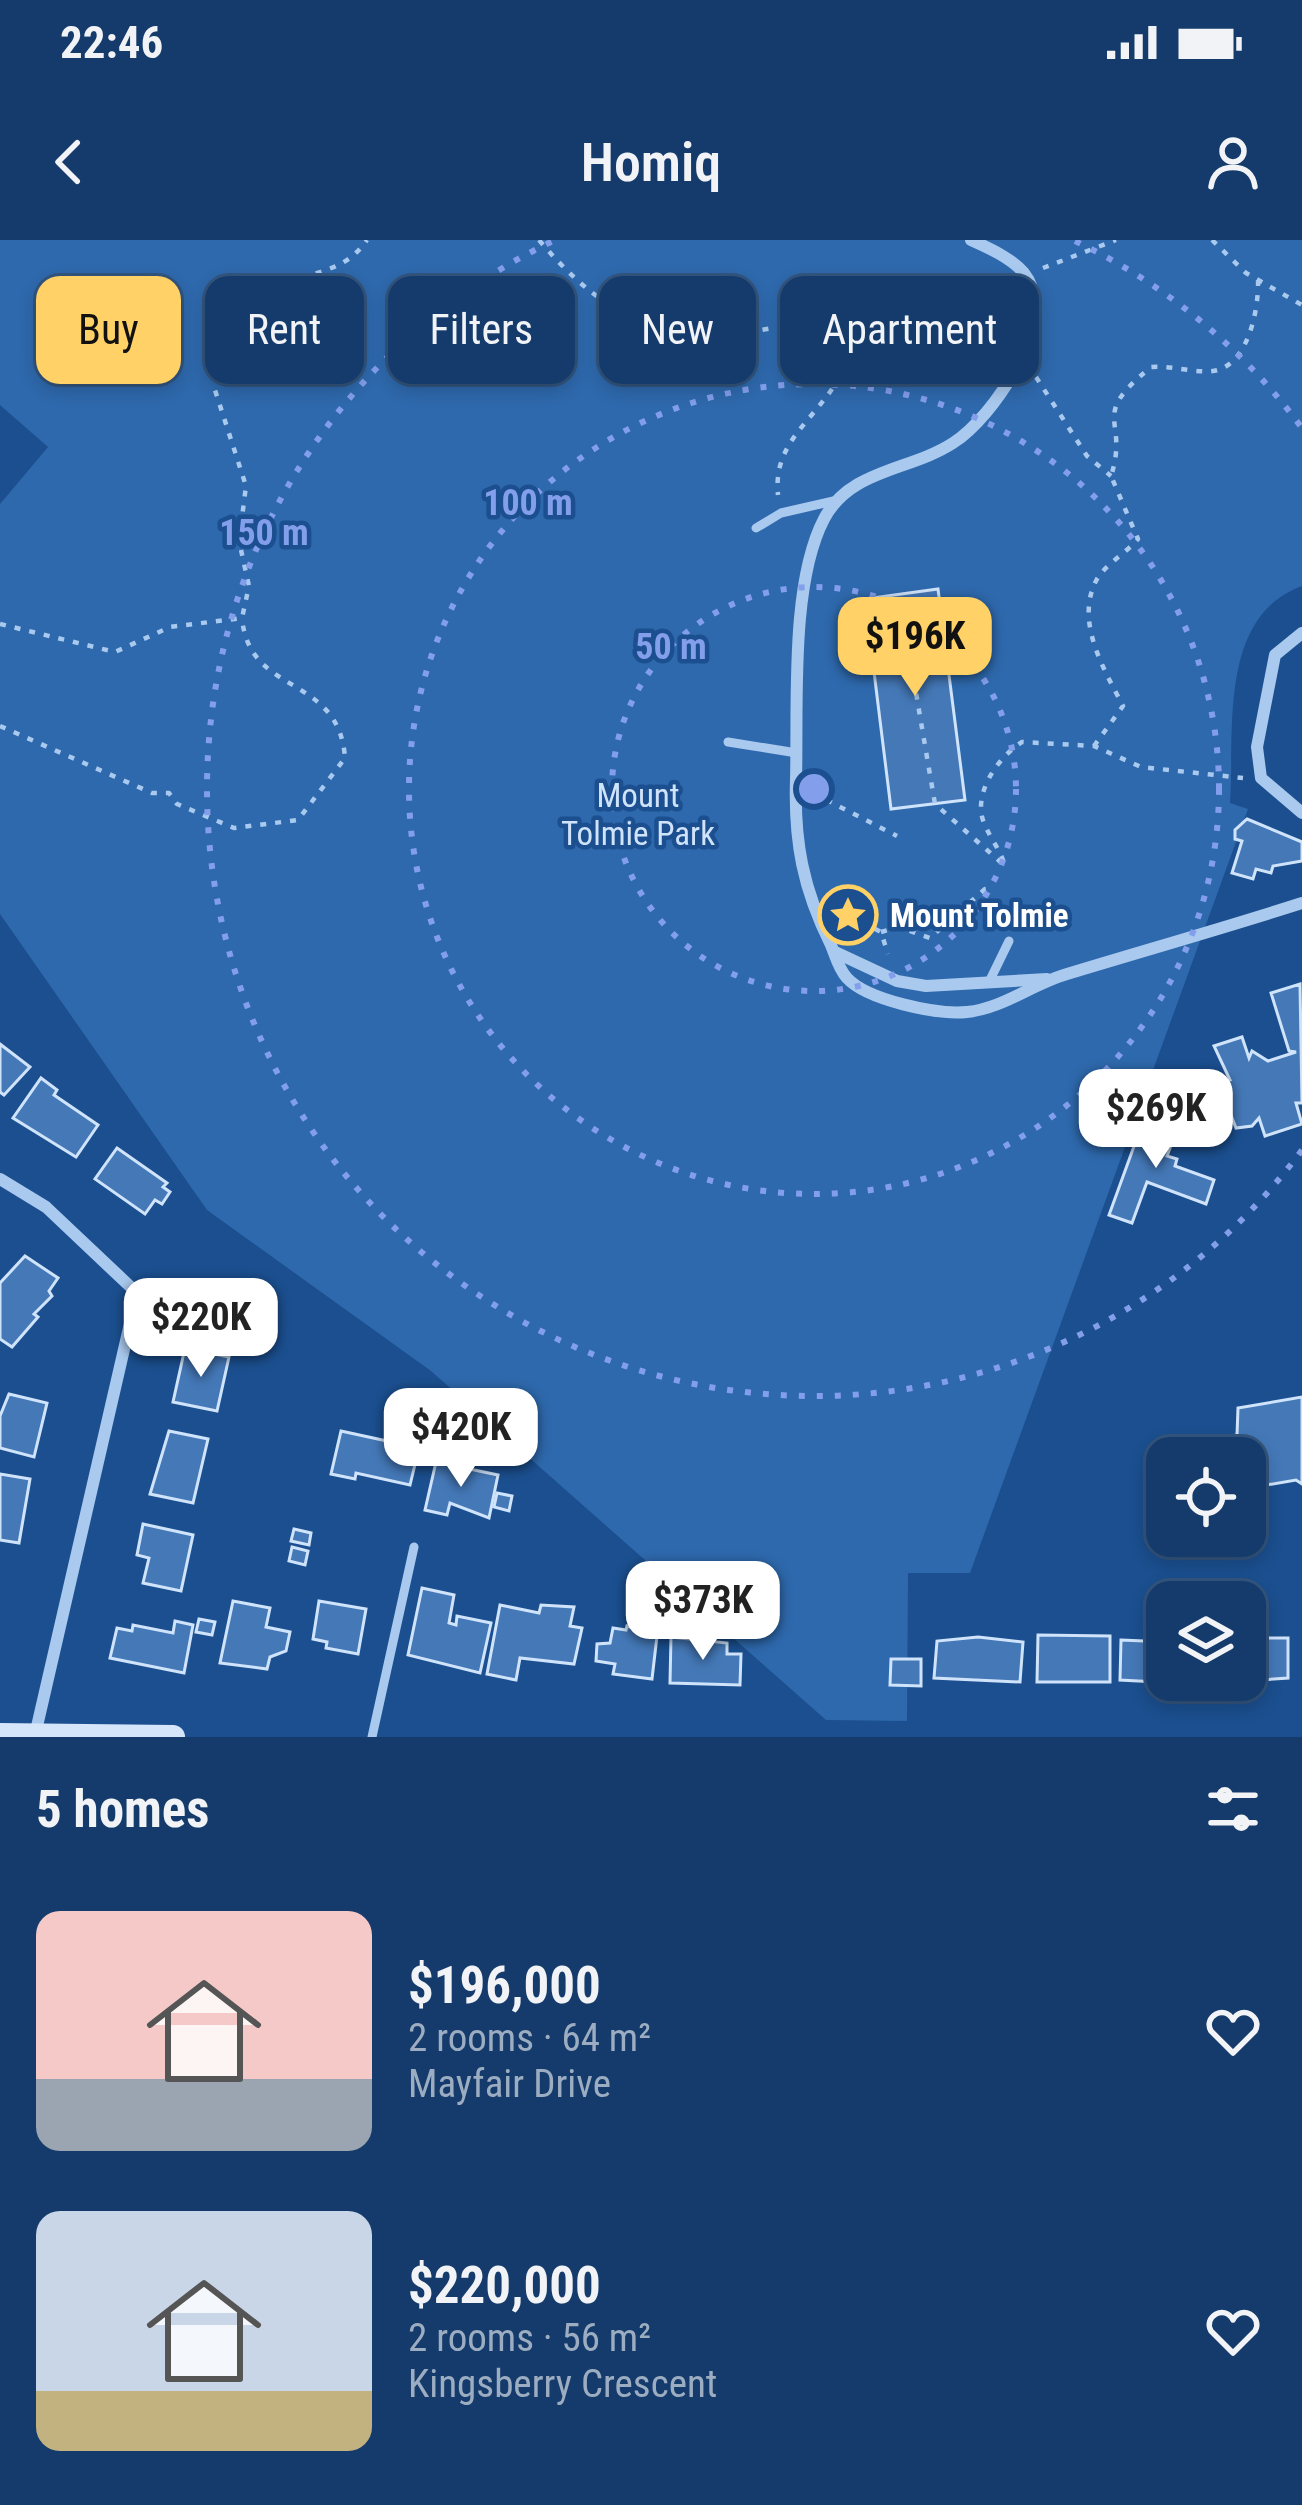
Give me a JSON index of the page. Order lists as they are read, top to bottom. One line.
{"parks":["Mount Tolmie Park"],"places":{"place":["Mount Tolmie"]},"page":{"status":"22:46","header":"Homiq","chip":["Buy","Rent","Filters","New","Apartment"],"price":["$196K","$269K","$220K","$420K","$373K"],"heading":"5 homes","list":[{"name":"$196,000","note":"2 rooms · 64 m² · Mayfair Drive"},{"name":"$220,000","note":"2 rooms · 56 m² · Kingsberry Crescent"}]},"rings":["100 m","150 m","50 m"]}
